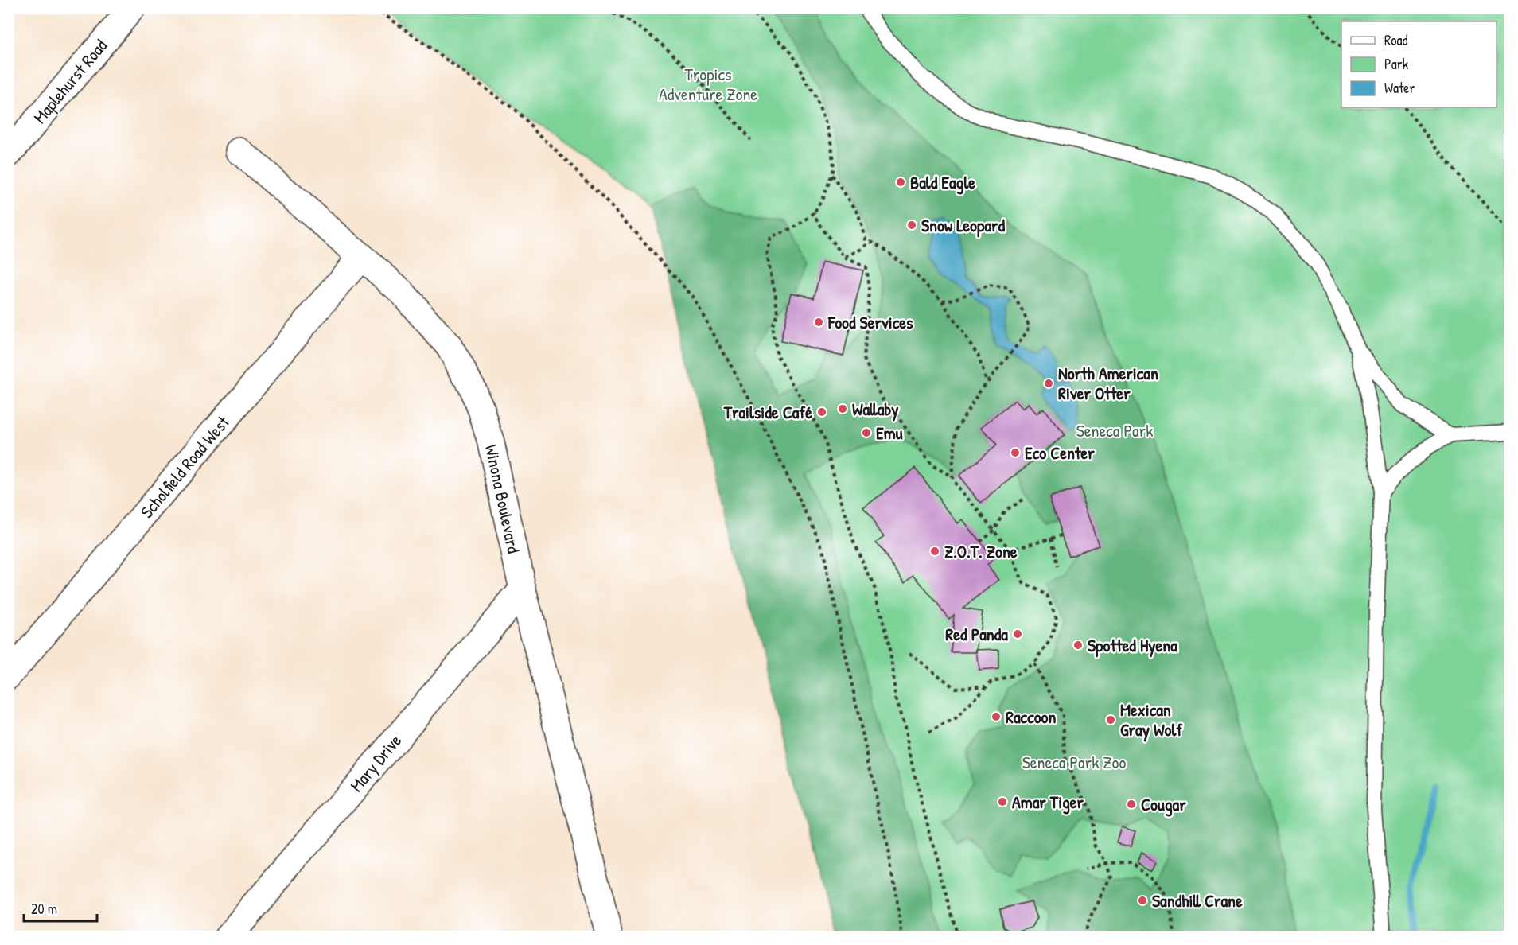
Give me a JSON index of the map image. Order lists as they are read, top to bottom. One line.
{"streets":{"street":["Maplehurst Road","Scholfield Road West","Winona Boulevard","Mary Drive"]},"crossings":[["Scholfield Road West","Winona Boulevard"],["Winona Boulevard","Mary Drive"]],"parks":["Tropics Adventure Zone","Seneca Park","Seneca Park Zoo"],"places":["Bald Eagle","Snow Leopard","Food Services","North American River Otter","Wallaby","Trailside Café","Emu","Eco Center","Z.O.T. Zone","Red Panda","Spotted Hyena","Raccoon","Mexican Gray Wolf","Amar Tiger","Cougar","Sandhill Crane"],"legend":["Road","Park","Water"],"scale_bar":"20 m"}
